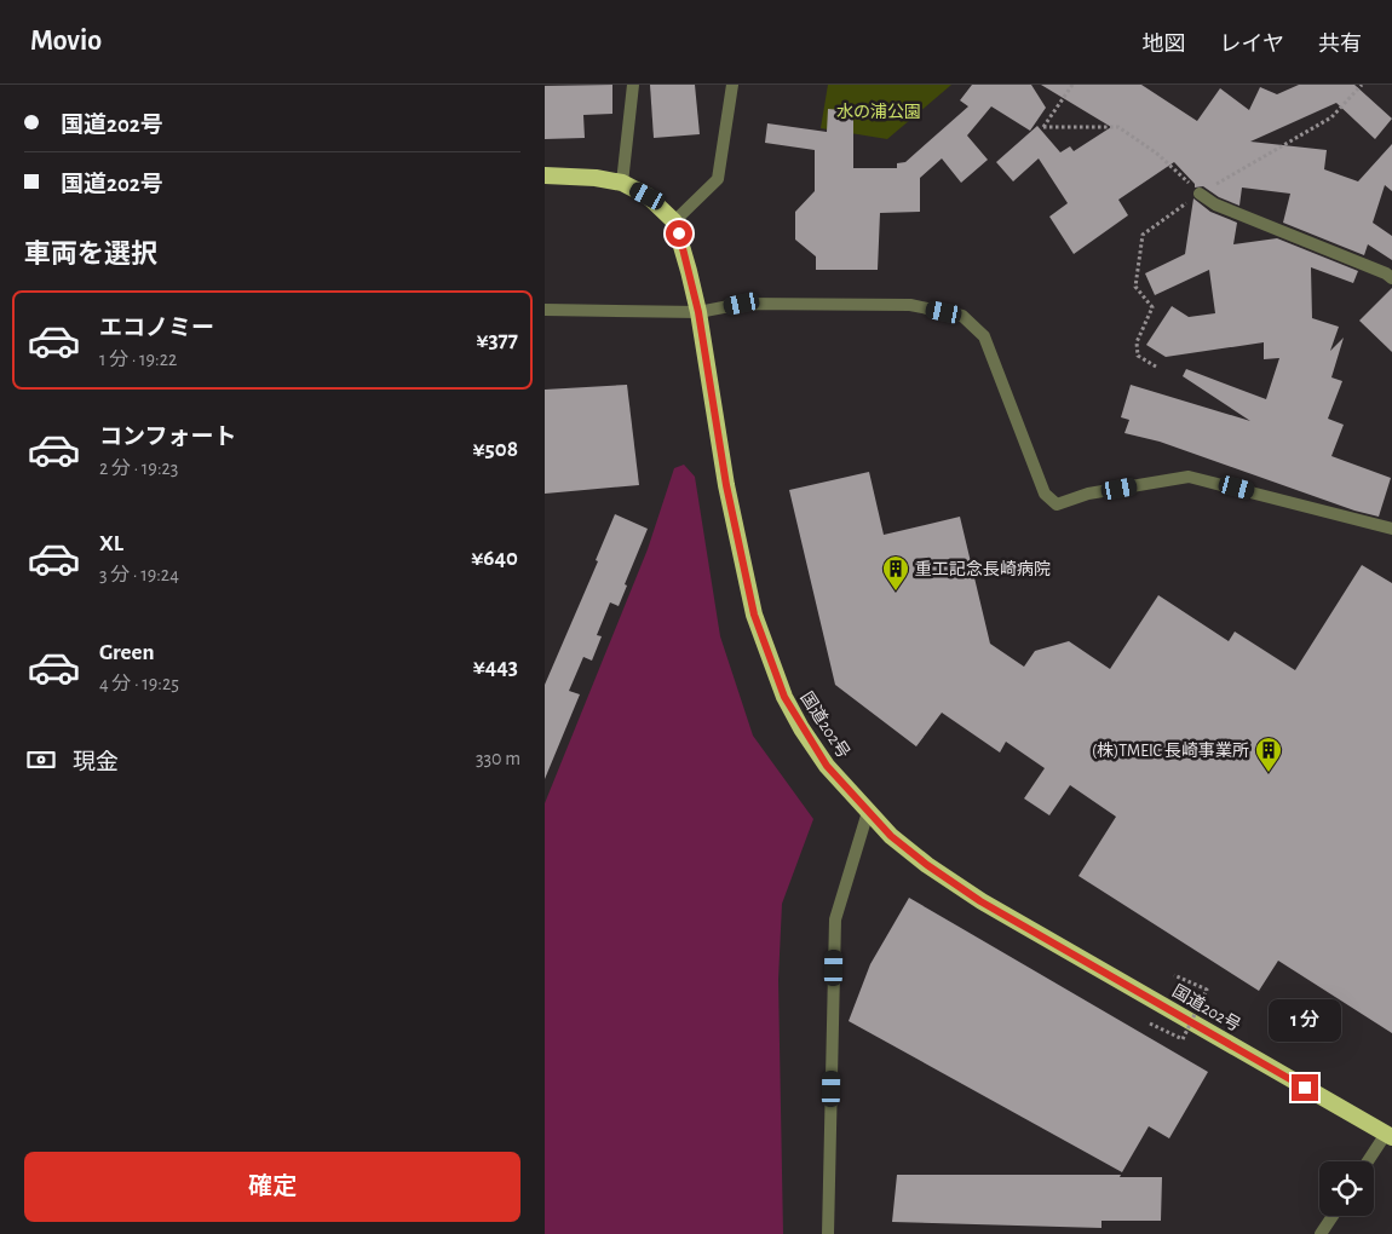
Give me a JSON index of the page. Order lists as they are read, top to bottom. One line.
{"streets":{"highway":["国道202号"]},"parks":["水の浦公園"],"places":{"building":["重工記念長崎病院","(株)TMEIC 長崎事業所"]},"page":{"header":"Movio","nav":["地図","レイヤ","共有"],"banner":["国道202号","国道202号"],"heading":"車両を選択","list":[{"name":"エコノミー","note":"1 分 · 19:22","value":"¥377"},{"name":"コンフォート","note":"2 分 · 19:23","value":"¥508"},{"name":"XL","note":"3 分 · 19:24","value":"¥640"},{"name":"Green","note":"4 分 · 19:25","value":"¥443"}],"pay":["現金","330 m"],"bubble":"1 分","buttons":"確定"}}
